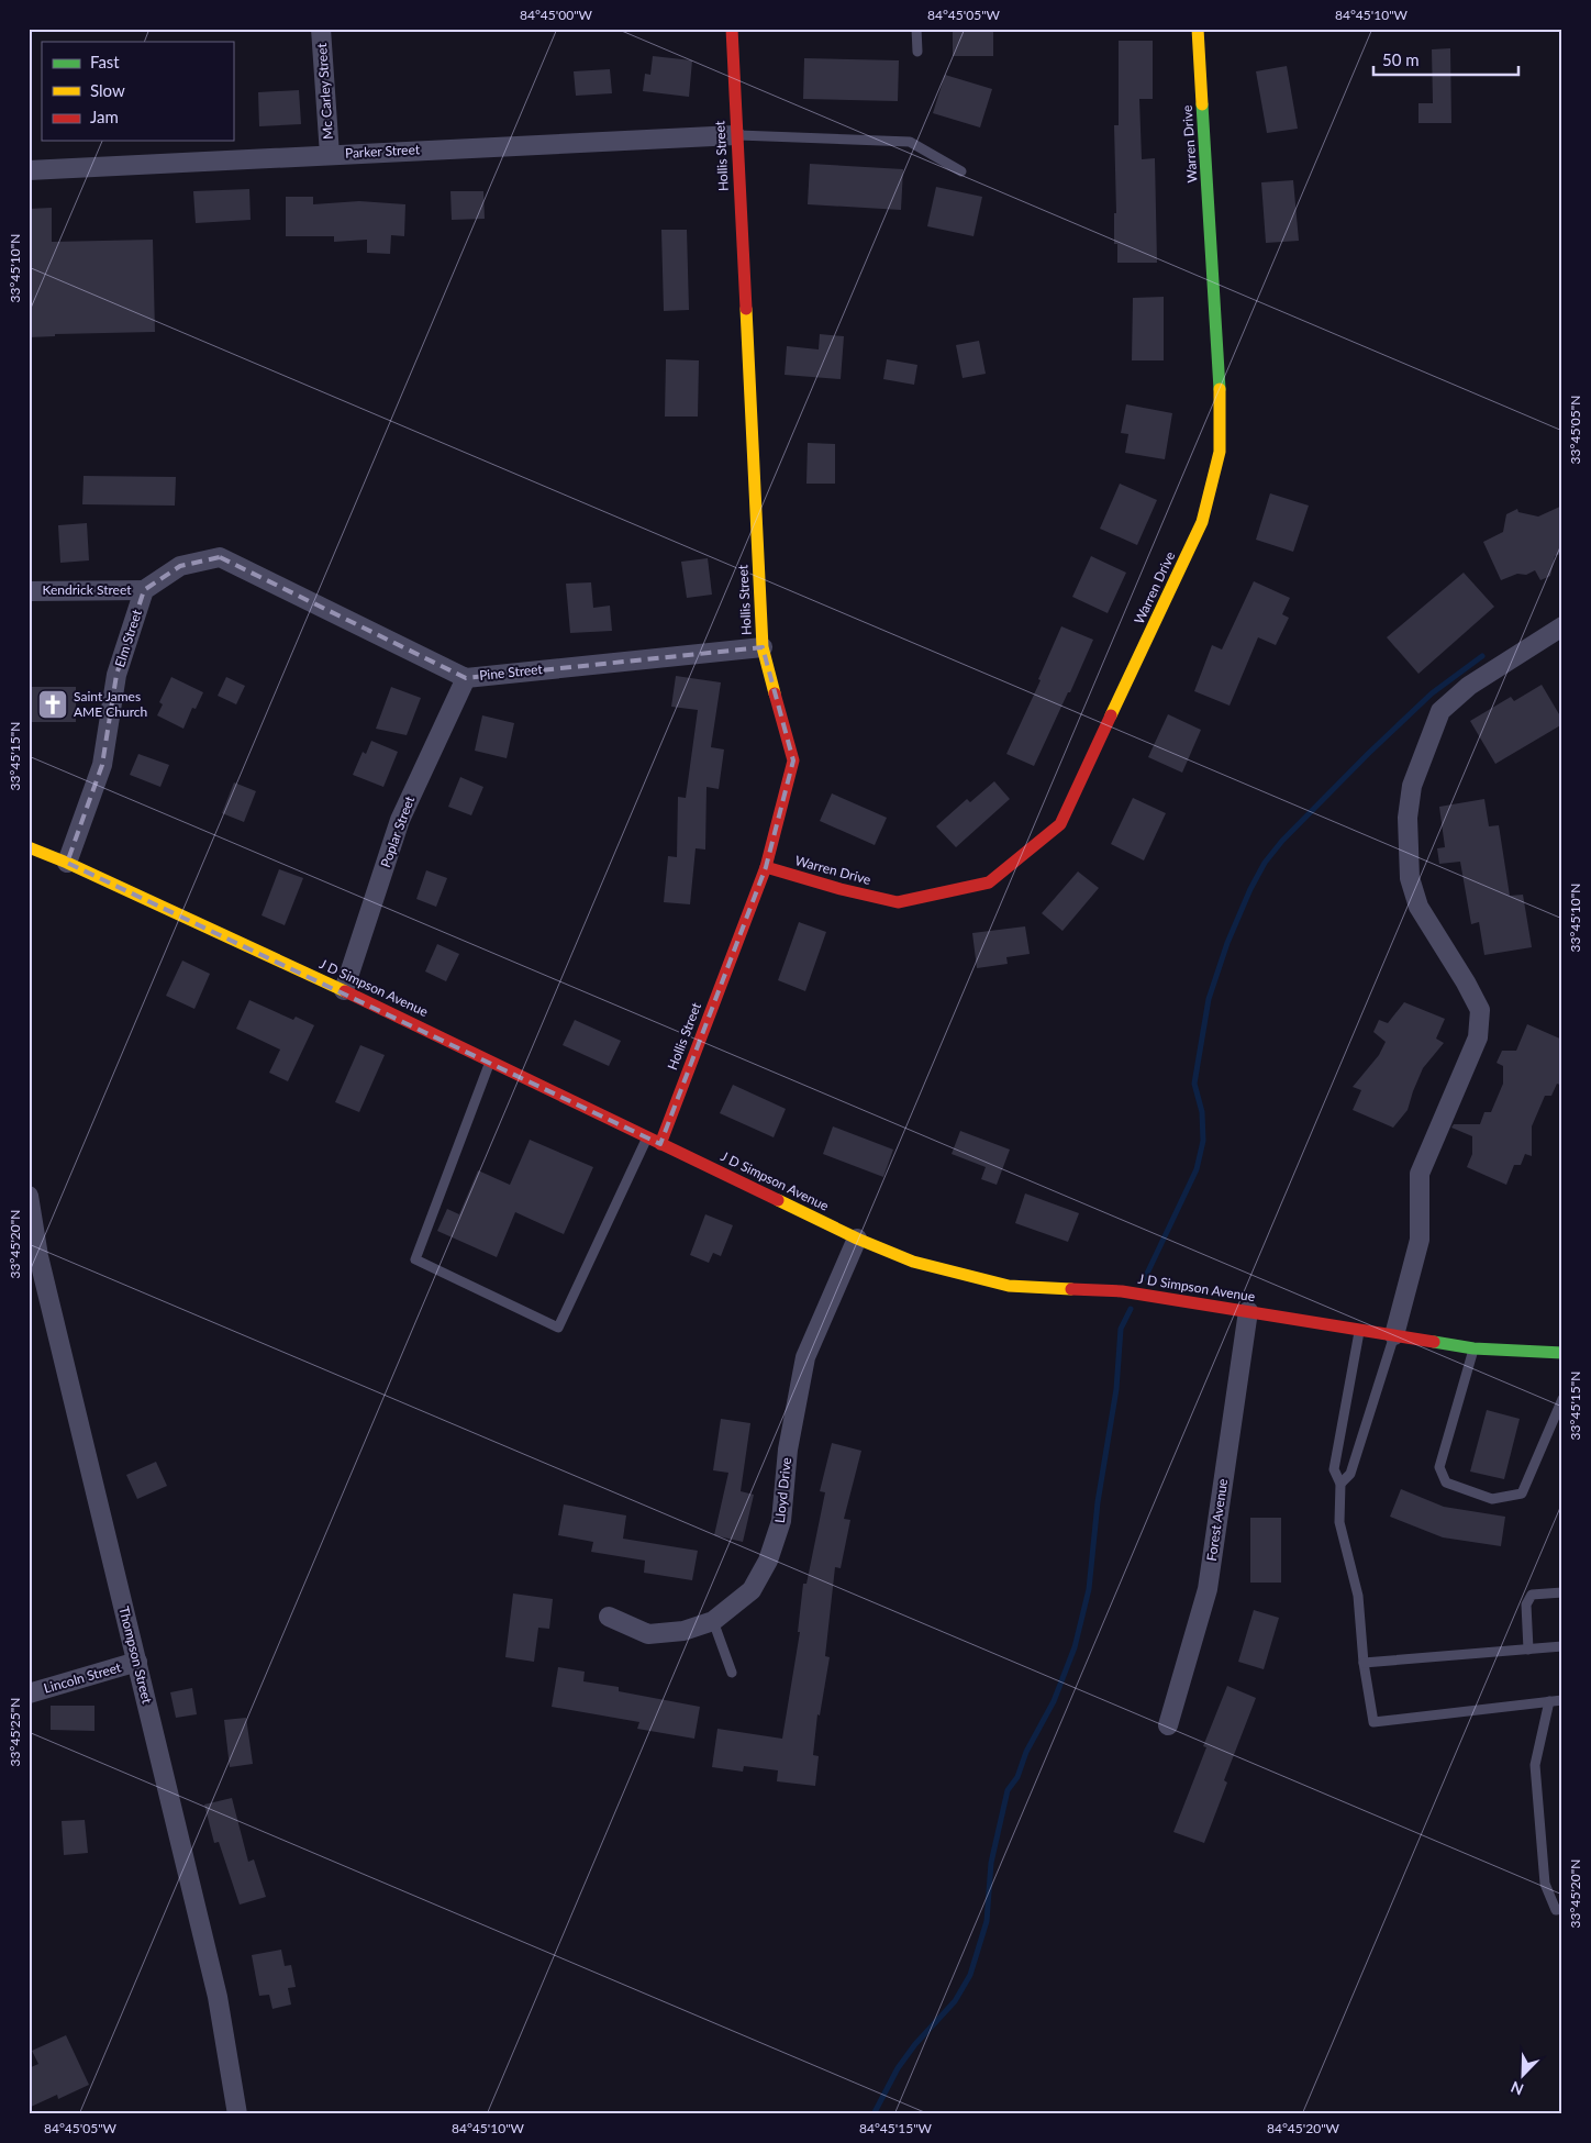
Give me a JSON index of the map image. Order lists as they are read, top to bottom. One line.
{"streets":{"street":["Mc Carley Street","Warren Drive","Parker Street","Hollis Street","Kendrick Street","Elm Street","Pine Street","Poplar Street","J D Simpson Avenue","Lloyd Drive","Forest Avenue","Thompson Street","Lincoln Street"]},"crossings":[["Mc Carley Street","Parker Street"],["Warren Drive","Hollis Street"],["Parker Street","Hollis Street"],["Hollis Street","Pine Street"],["Hollis Street","J D Simpson Avenue"],["Kendrick Street","Elm Street"],["Kendrick Street","Pine Street"],["Elm Street","Pine Street"],["Elm Street","J D Simpson Avenue"],["Pine Street","Poplar Street"],["Poplar Street","J D Simpson Avenue"],["J D Simpson Avenue","Lloyd Drive"],["J D Simpson Avenue","Forest Avenue"],["Thompson Street","Lincoln Street"]],"places":{"church":["Saint James AME Church"]},"legend":["Fast","Slow","Jam"],"scale_bar":"50 m","north":"bottom left","coordinates":["84°45'00\"W","84°45'05\"W","84°45'10\"W","33°45'10\"N","33°45'05\"N","33°45'15\"N","33°45'20\"N","33°45'25\"N","84°45'15\"W","84°45'20\"W"]}
